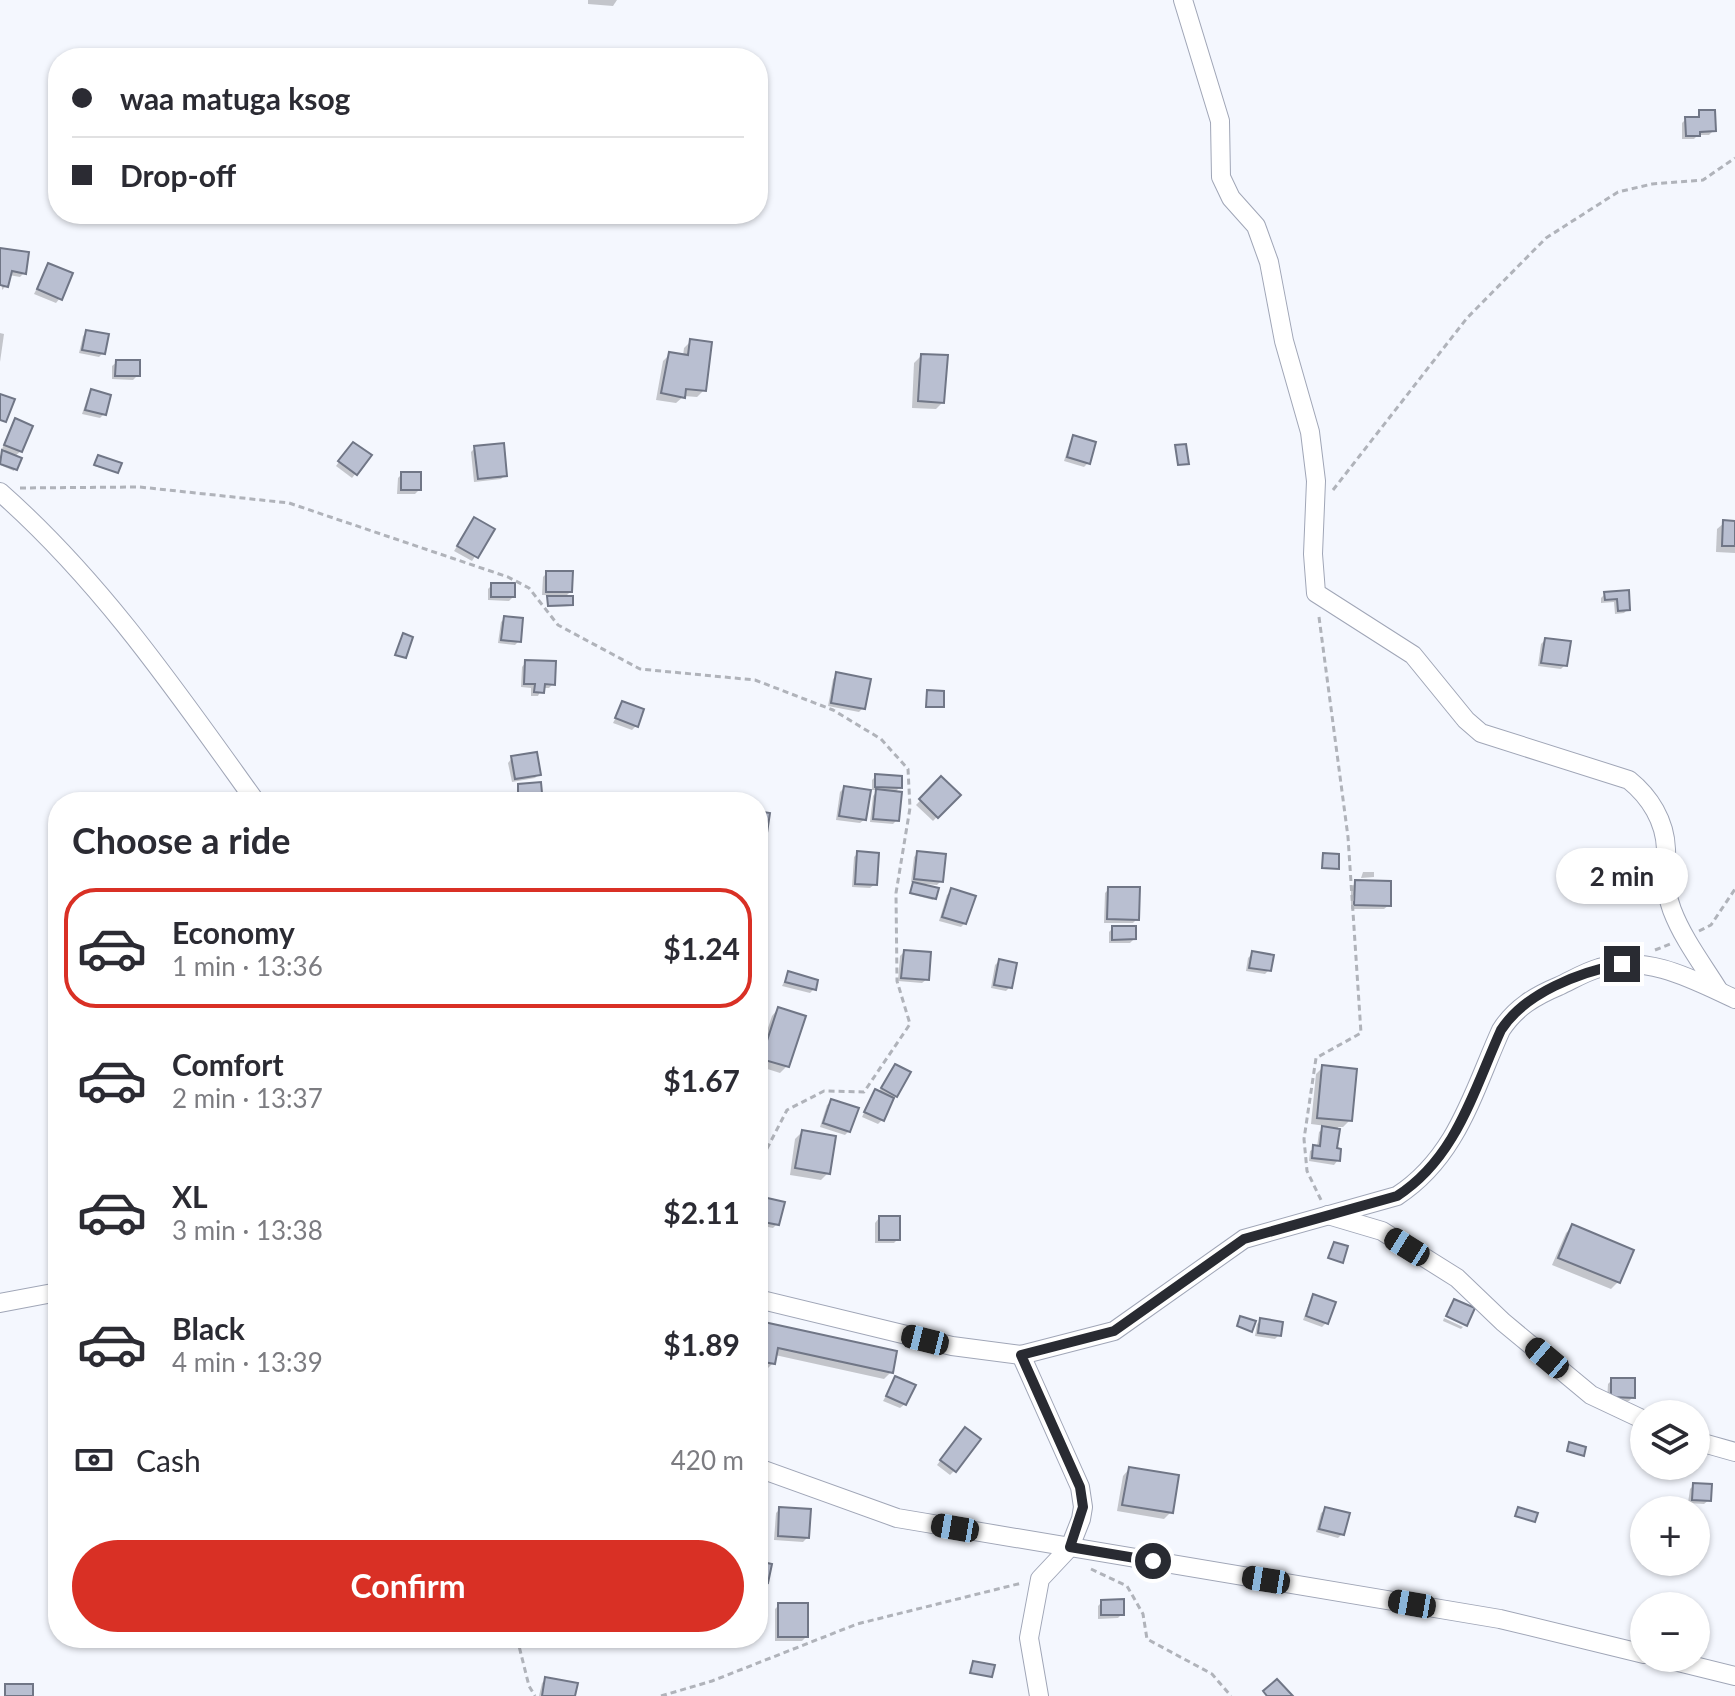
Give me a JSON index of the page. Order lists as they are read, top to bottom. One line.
{"page":{"banner":["waa matuga ksog","Drop-off"],"heading":"Choose a ride","bubble":"2 min","list":[{"name":"Economy","note":"1 min · 13:36","value":"$1.24"},{"name":"Comfort","note":"2 min · 13:37","value":"$1.67"},{"name":"XL","note":"3 min · 13:38","value":"$2.11"},{"name":"Black","note":"4 min · 13:39","value":"$1.89"}],"map_buttons":["+","−"],"pay":["Cash","420 m"],"buttons":"Confirm"}}
